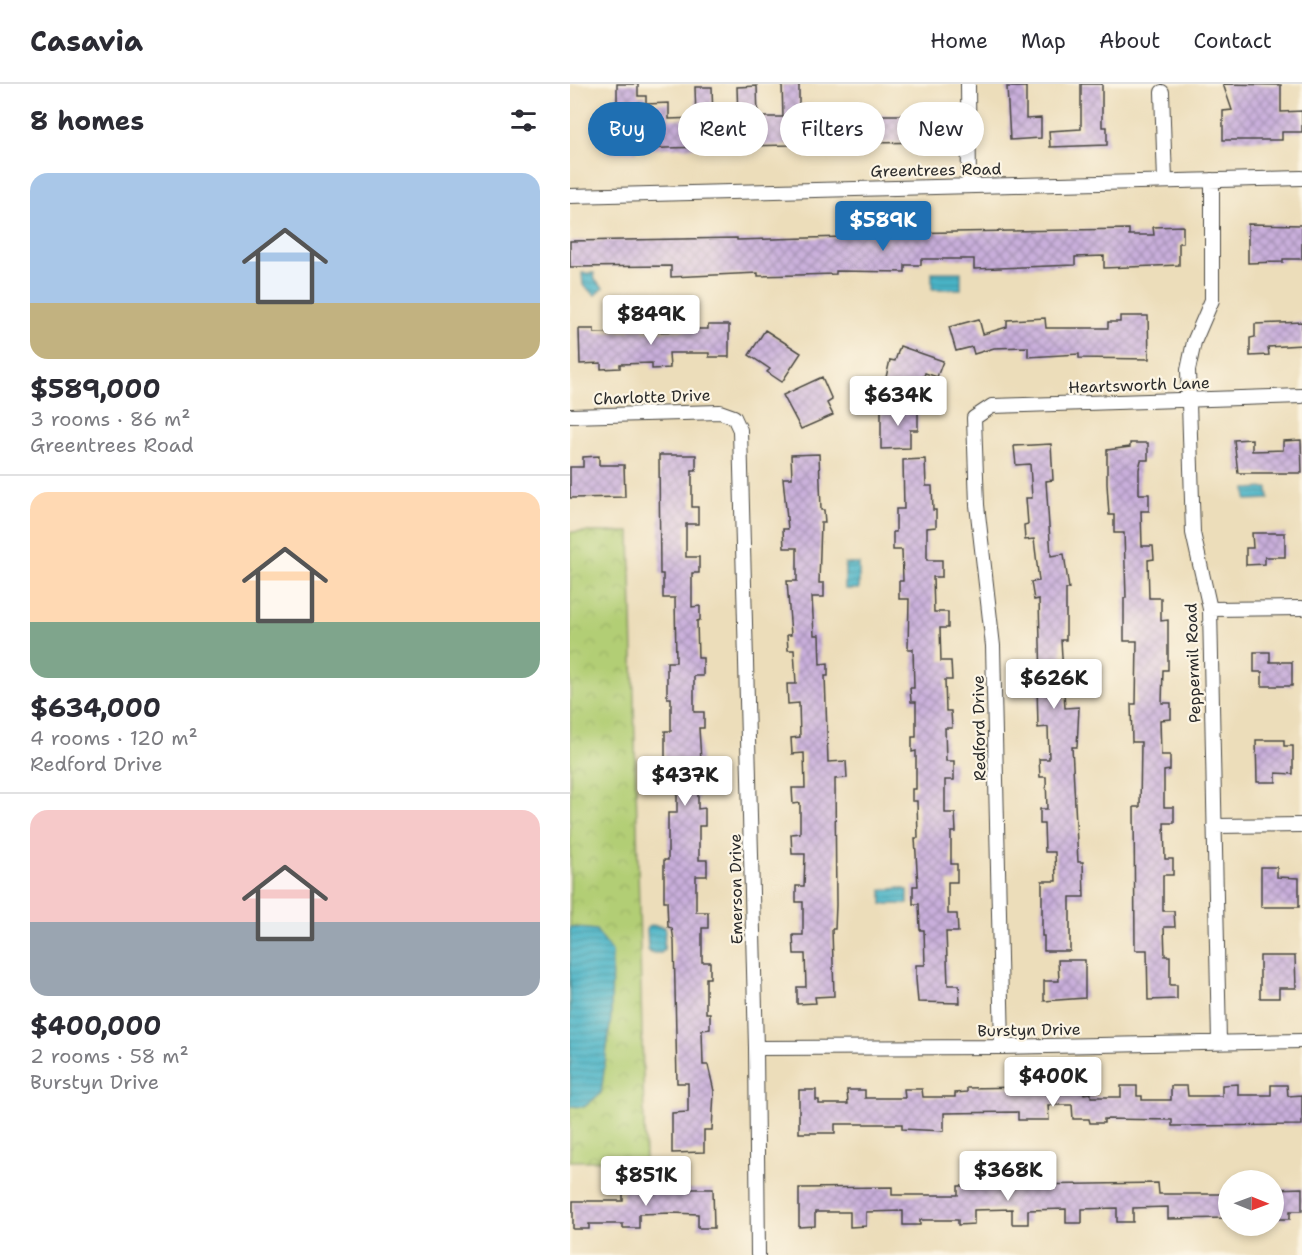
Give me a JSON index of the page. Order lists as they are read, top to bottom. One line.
{"streets":{"street":["Greentrees Road","Heartsworth Lane","Charlotte Drive","Peppermil Road","Redford Drive","Emerson Drive","Burstyn Drive"]},"crossings":[["Greentrees Road","Peppermil Road"],["Heartsworth Lane","Peppermil Road"],["Heartsworth Lane","Redford Drive"],["Charlotte Drive","Emerson Drive"],["Peppermil Road","Burstyn Drive"],["Redford Drive","Burstyn Drive"],["Emerson Drive","Burstyn Drive"]],"north":"right","page":{"header":"Casavia","nav":["Home","Map","About","Contact"],"heading":"8 homes","chip":["Buy","Rent","Filters","New"],"list":[{"name":"$589,000","note":"3 rooms · 86 m² · Greentrees Road"},{"name":"$634,000","note":"4 rooms · 120 m² · Redford Drive"},{"name":"$400,000","note":"2 rooms · 58 m² · Burstyn Drive"}],"price":["$589K","$849K","$634K","$626K","$437K","$400K","$368K","$851K"]}}
